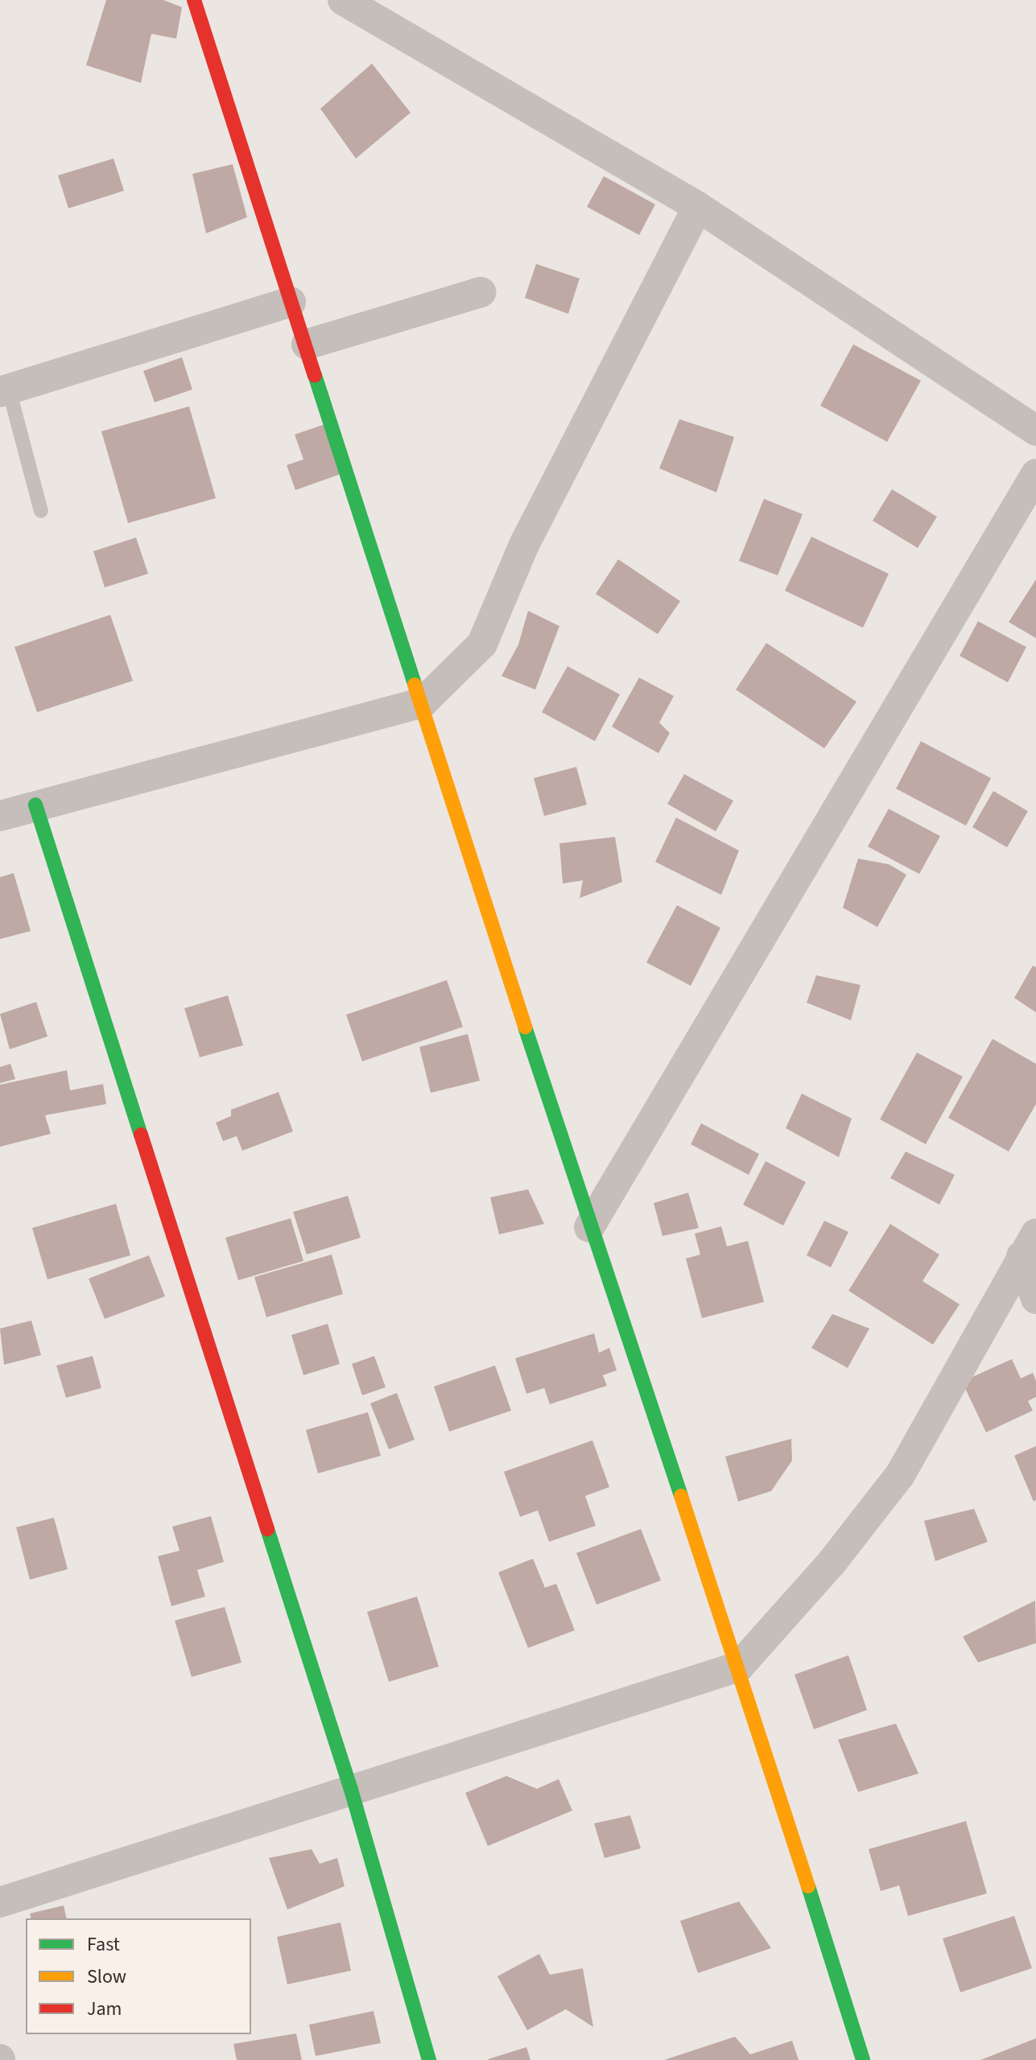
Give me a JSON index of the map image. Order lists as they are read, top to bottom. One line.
{"legend":["Fast","Slow","Jam"]}
